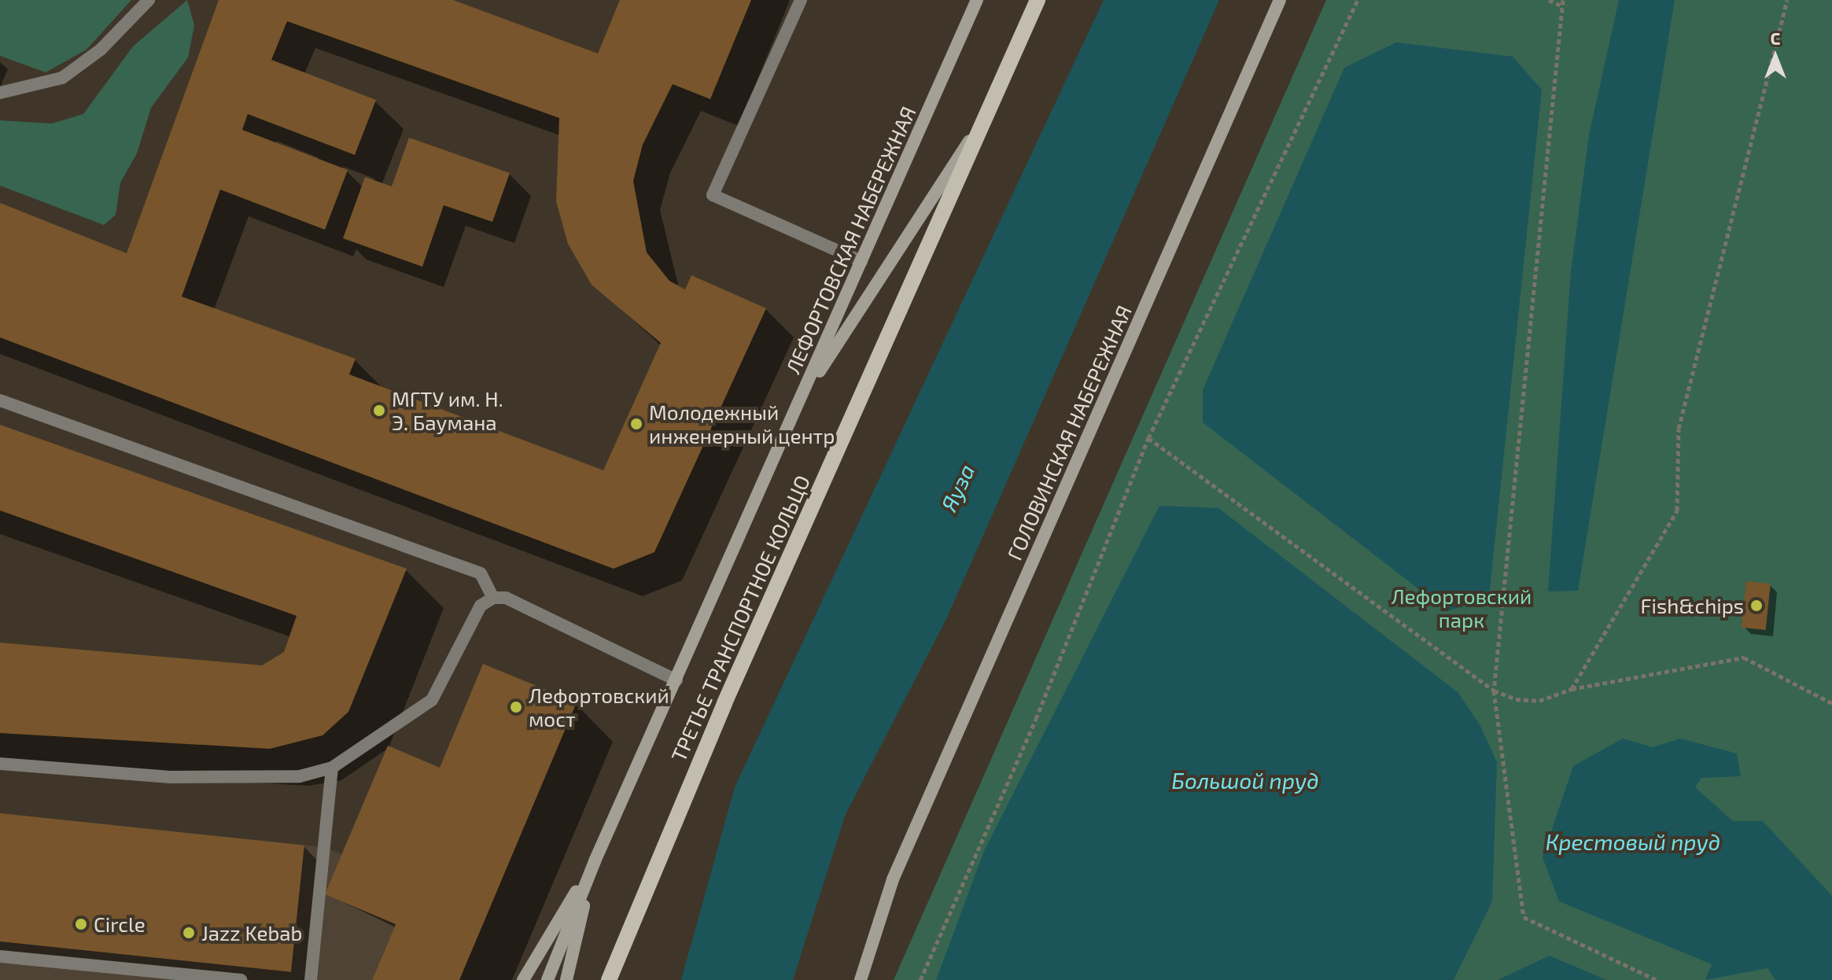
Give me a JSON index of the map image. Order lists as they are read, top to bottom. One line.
{"streets":{"main road":["ЛЕФОРТОВСКАЯ НАБЕРЕЖНАЯ","ГОЛОВИНСКАЯ НАБЕРЕЖНАЯ","ТРЕТЬЕ ТРАНСПОРТНОЕ КОЛЬЦО"]},"water":["Яуза","Большой пруд","Крестовый пруд"],"parks":["Лефортовский парк"],"places":["МГТУ им. Н. Э. Баумана","Молодежный инженерный центр","Fish&chips","Лефортовский мост","Circle","Jazz Kebab"],"north":"top"}
